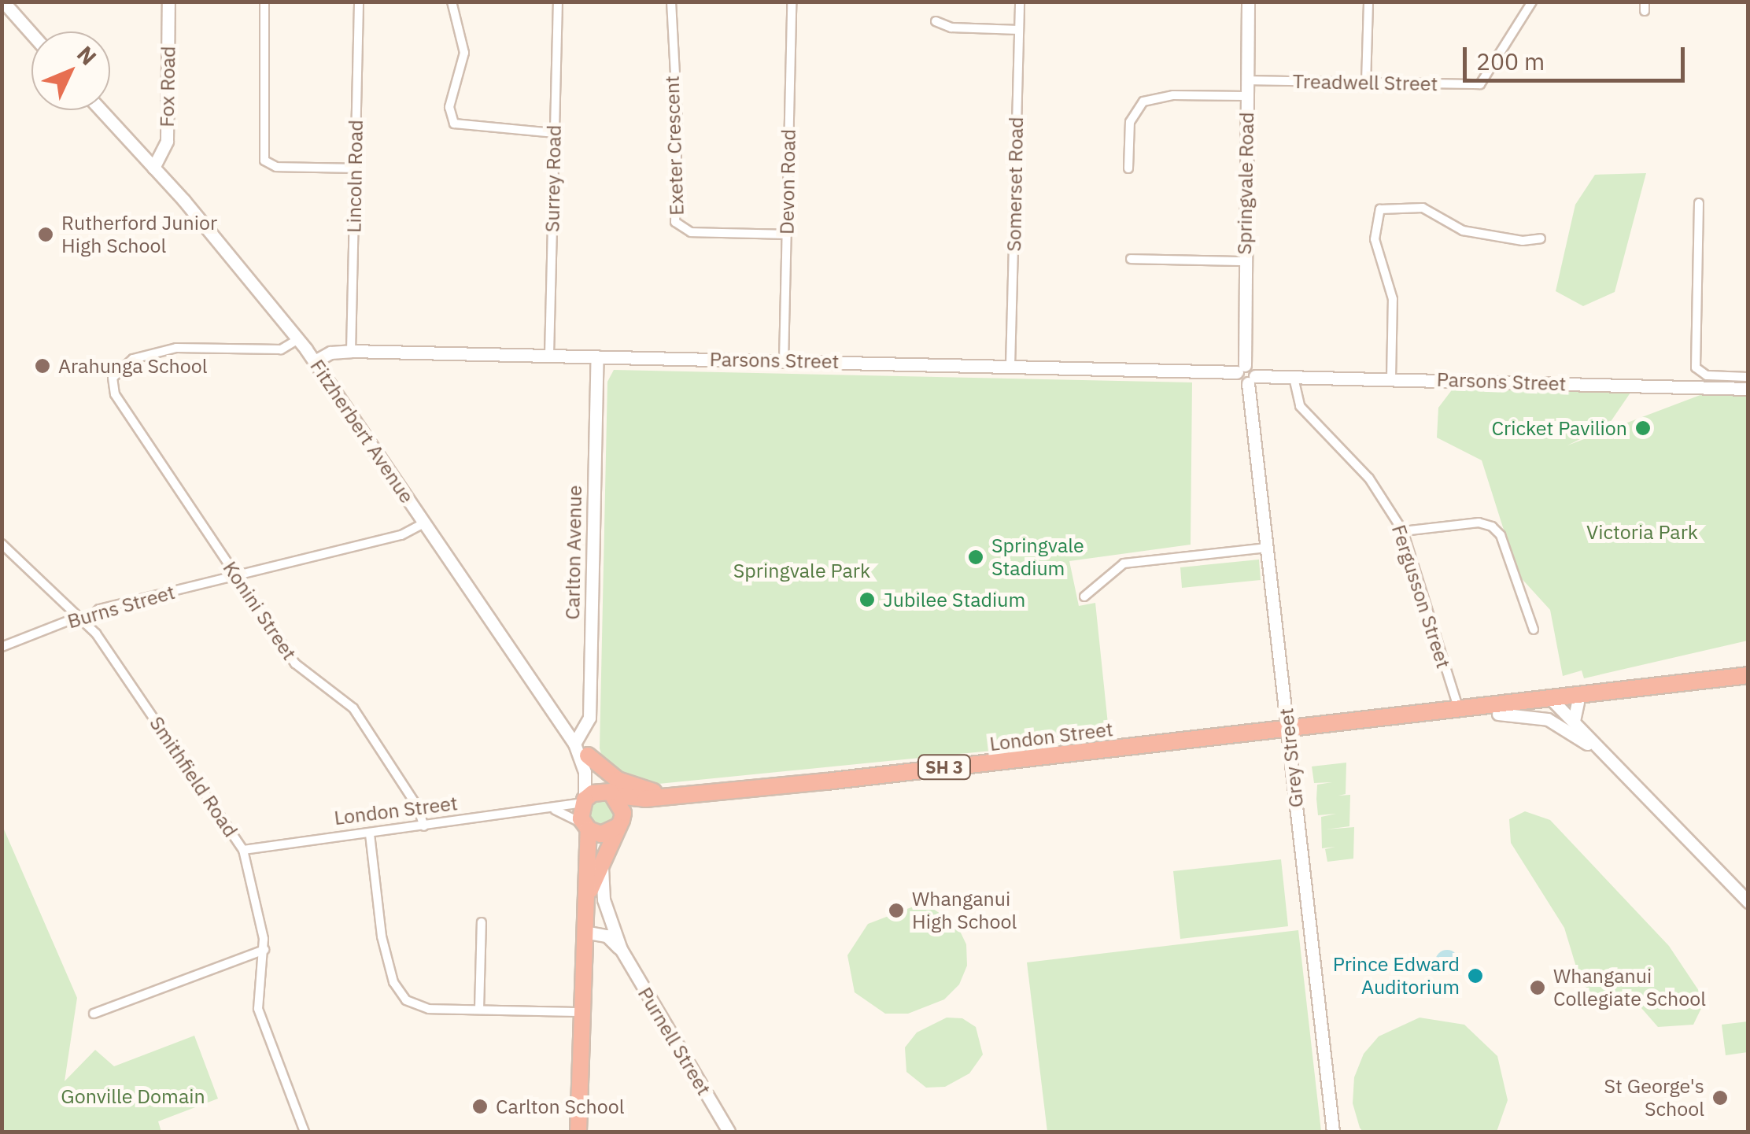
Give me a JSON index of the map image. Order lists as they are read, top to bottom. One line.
{"streets":{"highway":["London Street","SH 3"],"main road":["Fox Road","Springvale Road","Parsons Street","Fitzherbert Avenue","Carlton Avenue","Grey Street","Purnell Street"],"street":["Treadwell Street","Exeter Crescent","Lincoln Road","Surrey Road","Devon Road","Somerset Road","Fergusson Street","Burns Street","Konini Street","Smithfield Road"]},"crossings":[["Treadwell Street","Springvale Road"],["Fox Road","Fitzherbert Avenue"],["Exeter Crescent","Devon Road"],["Lincoln Road","Parsons Street"],["Surrey Road","Parsons Street"],["Devon Road","Parsons Street"],["Springvale Road","Parsons Street"],["Somerset Road","Parsons Street"],["Parsons Street","Fitzherbert Avenue"],["Parsons Street","Carlton Avenue"],["Parsons Street","Fergusson Street"],["Parsons Street","Grey Street"],["Fitzherbert Avenue","Carlton Avenue"],["Fitzherbert Avenue","Burns Street"],["Fitzherbert Avenue","Konini Street"],["Fitzherbert Avenue","London Street"],["Fitzherbert Avenue","SH 3"],["Fergusson Street","London Street"],["Burns Street","Konini Street"],["Burns Street","Smithfield Road"],["Konini Street","London Street"],["London Street","Grey Street"],["London Street","SH 3"],["London Street","Smithfield Road"]],"parks":["Victoria Park","Springvale Park","Gonville Domain"],"places":["Rutherford Junior High School","Arahunga School","Cricket Pavilion","Springvale Stadium","Jubilee Stadium","Whanganui High School","Prince Edward Auditorium","Whanganui Collegiate School","St George's School","Carlton School"],"scale_bar":"200 m","north":"top right"}
